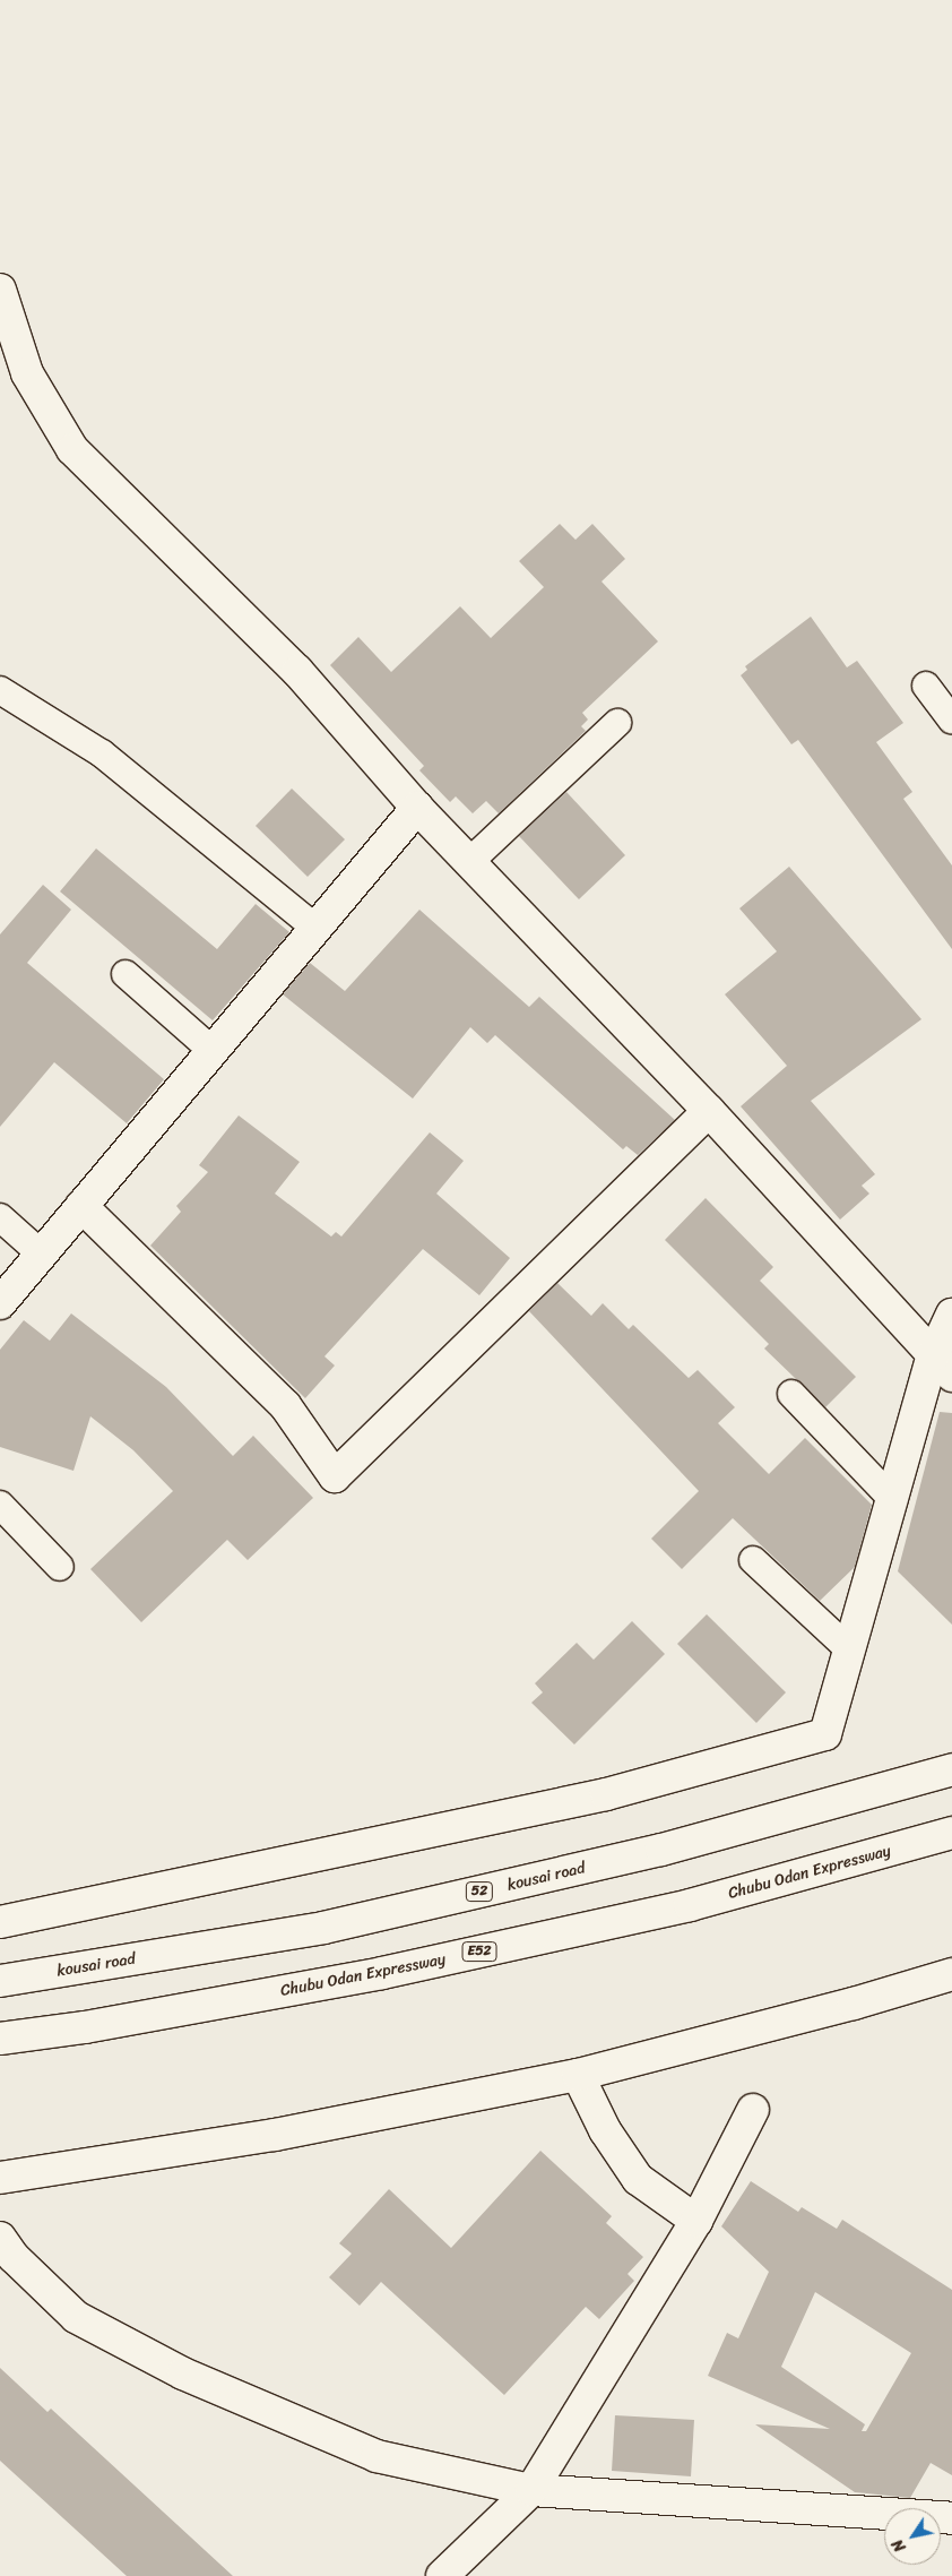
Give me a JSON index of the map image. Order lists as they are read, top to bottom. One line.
{"streets":{"main road":["Chubu Odan Expressway","kousai road","52","E52"]},"north":"bottom left"}
